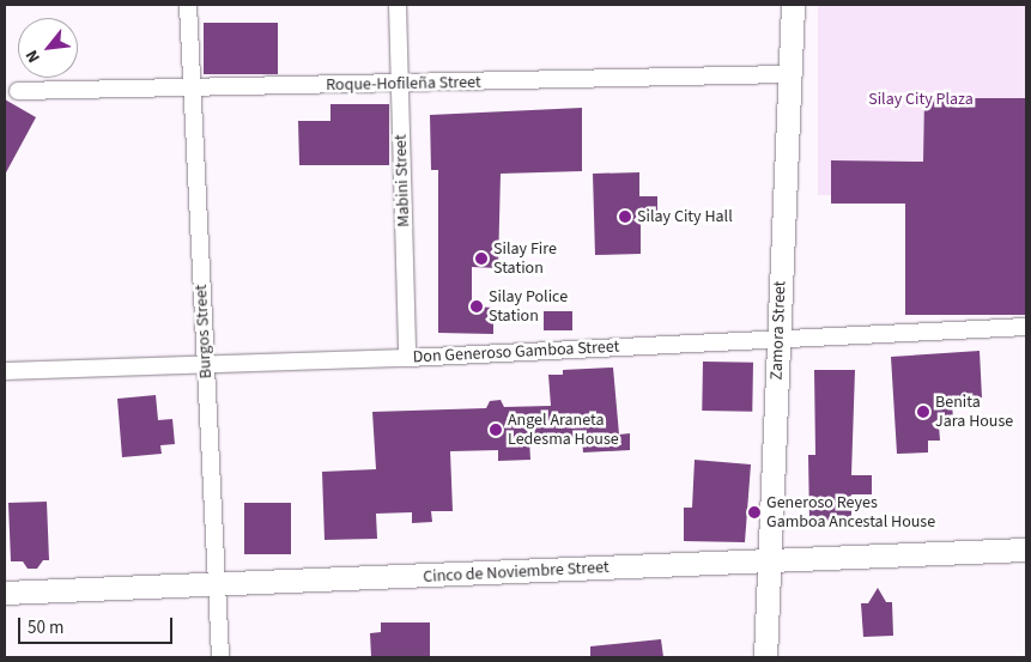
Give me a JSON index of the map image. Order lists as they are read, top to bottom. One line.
{"streets":{"street":["Roque-Hofileña Street","Mabini Street","Zamora Street","Burgos Street","Don Generoso Gamboa Street","Cinco de Noviembre Street"]},"crossings":[["Roque-Hofileña Street","Mabini Street"],["Roque-Hofileña Street","Zamora Street"],["Roque-Hofileña Street","Burgos Street"],["Mabini Street","Don Generoso Gamboa Street"],["Zamora Street","Don Generoso Gamboa Street"],["Zamora Street","Cinco de Noviembre Street"],["Burgos Street","Don Generoso Gamboa Street"],["Burgos Street","Cinco de Noviembre Street"]],"parks":["Silay City Plaza"],"places":["Silay City Hall","Silay Fire Station","Silay Police Station","Benita Jara House","Angel Araneta Ledesma House","Generoso Reyes Gamboa Ancestal House"],"scale_bar":"50 m","north":"bottom left"}
